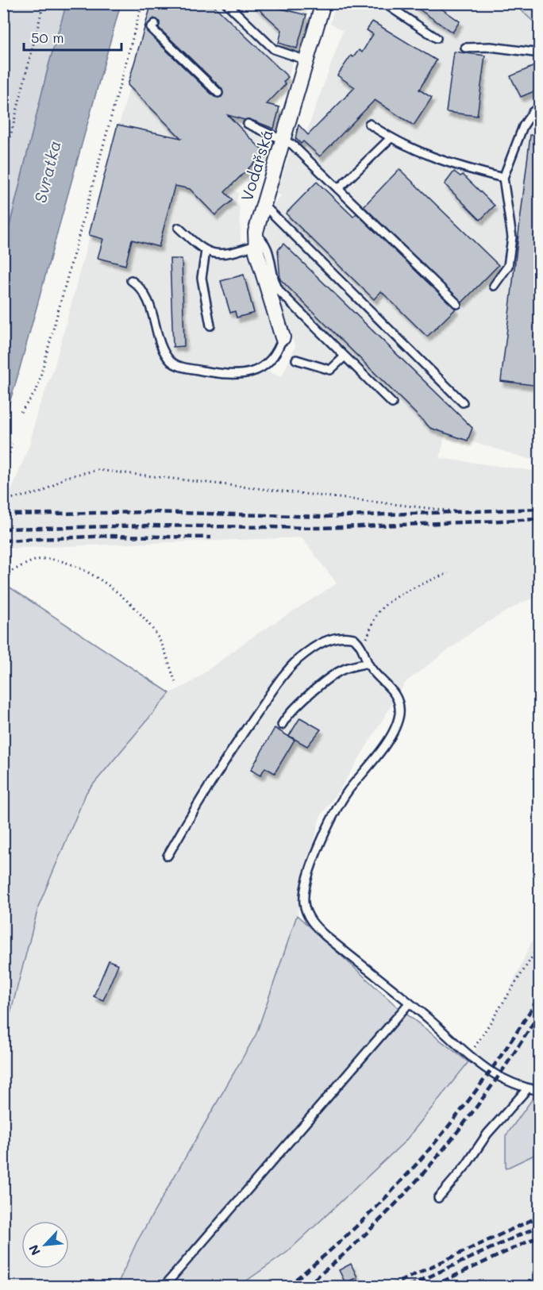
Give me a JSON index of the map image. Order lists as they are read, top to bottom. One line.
{"streets":{"street":["Vodařská"]},"water":["Svratka"],"scale_bar":"50 m","north":"bottom left"}
